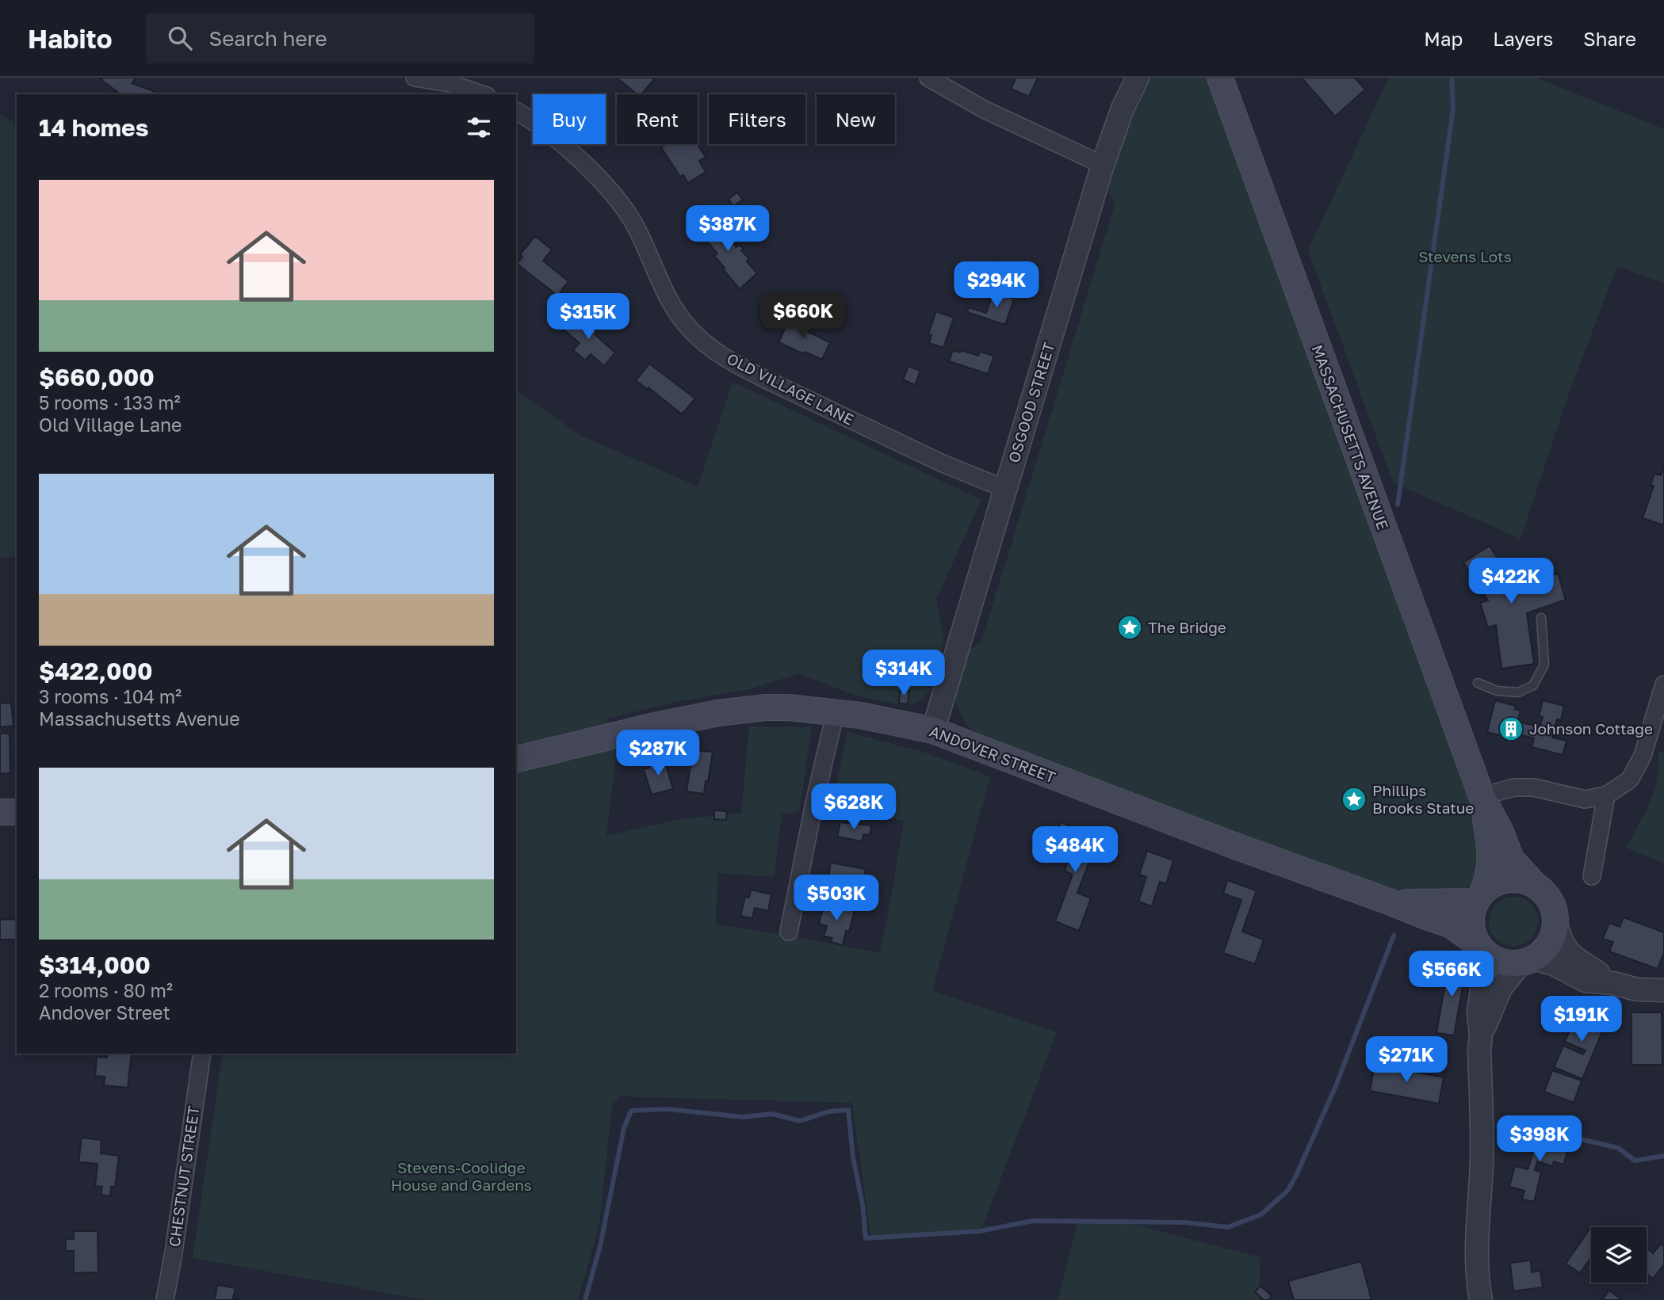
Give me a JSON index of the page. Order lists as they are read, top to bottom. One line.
{"streets":{"main road":["MASSACHUSETTS AVENUE","ANDOVER STREET"],"street":["OLD VILLAGE LANE","OSGOOD STREET","CHESTNUT STREET"]},"crossings":[["OLD VILLAGE LANE","OSGOOD STREET"],["OSGOOD STREET","ANDOVER STREET"],["MASSACHUSETTS AVENUE","ANDOVER STREET"]],"parks":["Stevens Lots","Stevens-Coolidge House and Gardens"],"places":{"place":["The Bridge","Phillips Brooks Statue"],"building":["Johnson Cottage"]},"page":{"header":"Habito","search":"Search here","nav":["Map","Layers","Share"],"chip":["Buy","Rent","Filters","New"],"heading":"14 homes","list":[{"name":"$660,000","note":"5 rooms · 133 m² · Old Village Lane"},{"name":"$422,000","note":"3 rooms · 104 m² · Massachusetts Avenue"},{"name":"$314,000","note":"2 rooms · 80 m² · Andover Street"}],"price":["$387K","$294K","$660K","$315K","$422K","$314K","$287K","$628K","$484K","$503K","$566K","$191K","$271K","$398K"]}}
